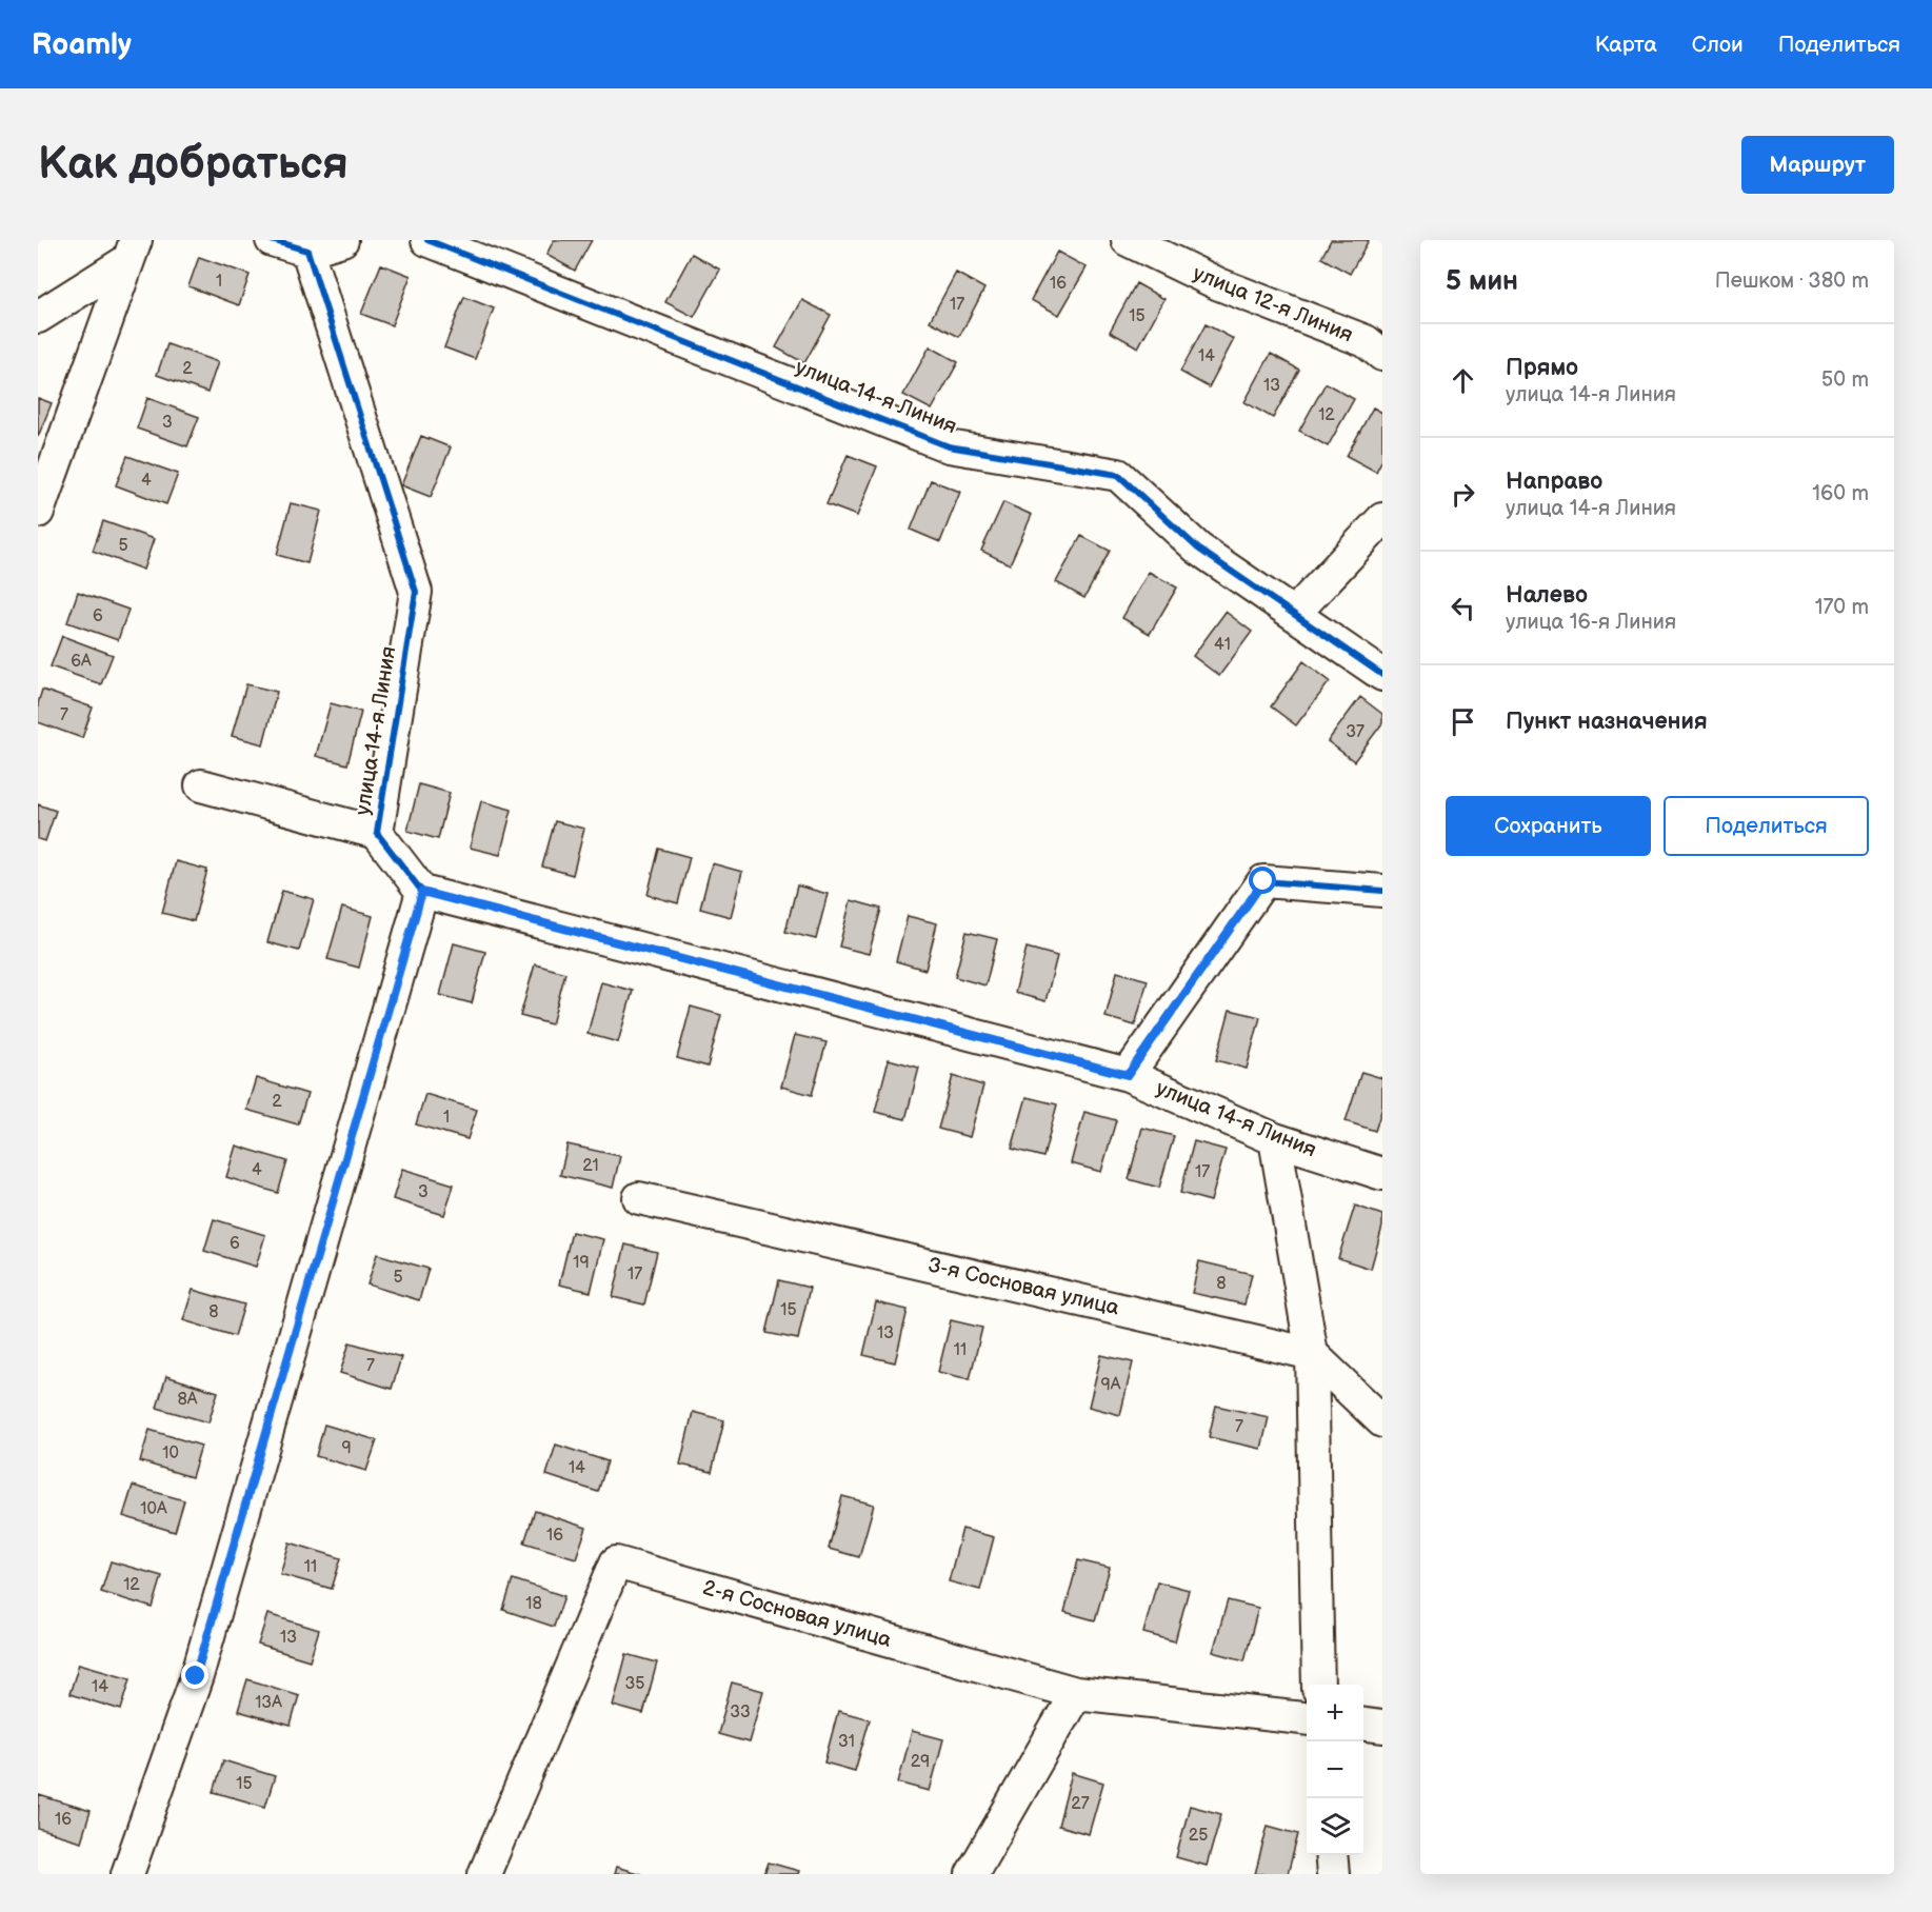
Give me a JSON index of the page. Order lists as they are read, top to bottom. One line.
{"streets":{"street":["улица 12-я Линия","улица 14-я Линия","3-я Сосновая улица","2-я Сосновая улица"]},"house_numbers":["1","16","17","15","14","2","13","12","3","4","5","6","41","6А","7","37","2","1","21","4","17","3","6","19","17","5","8","15","8","13","11","7","9А","8А","7","9","10","14","10А","16","11","12","18","13","35","14","13А","33","31","29","15","27","16","25"],"page":{"header":"Roamly","nav":["Карта","Слои","Поделиться"],"buttons":["Маршрут",["Сохранить","Поделиться"]],"title":"Как добраться","heading":["5 мин","Пешком · 380 m"],"list":[["Прямо","улица 14-я Линия","50 m"],["Направо","улица 14-я Линия","160 m"],["Налево","улица 16-я Линия","170 m"],"Пункт назначения"],"map_buttons":["+","−"]}}
